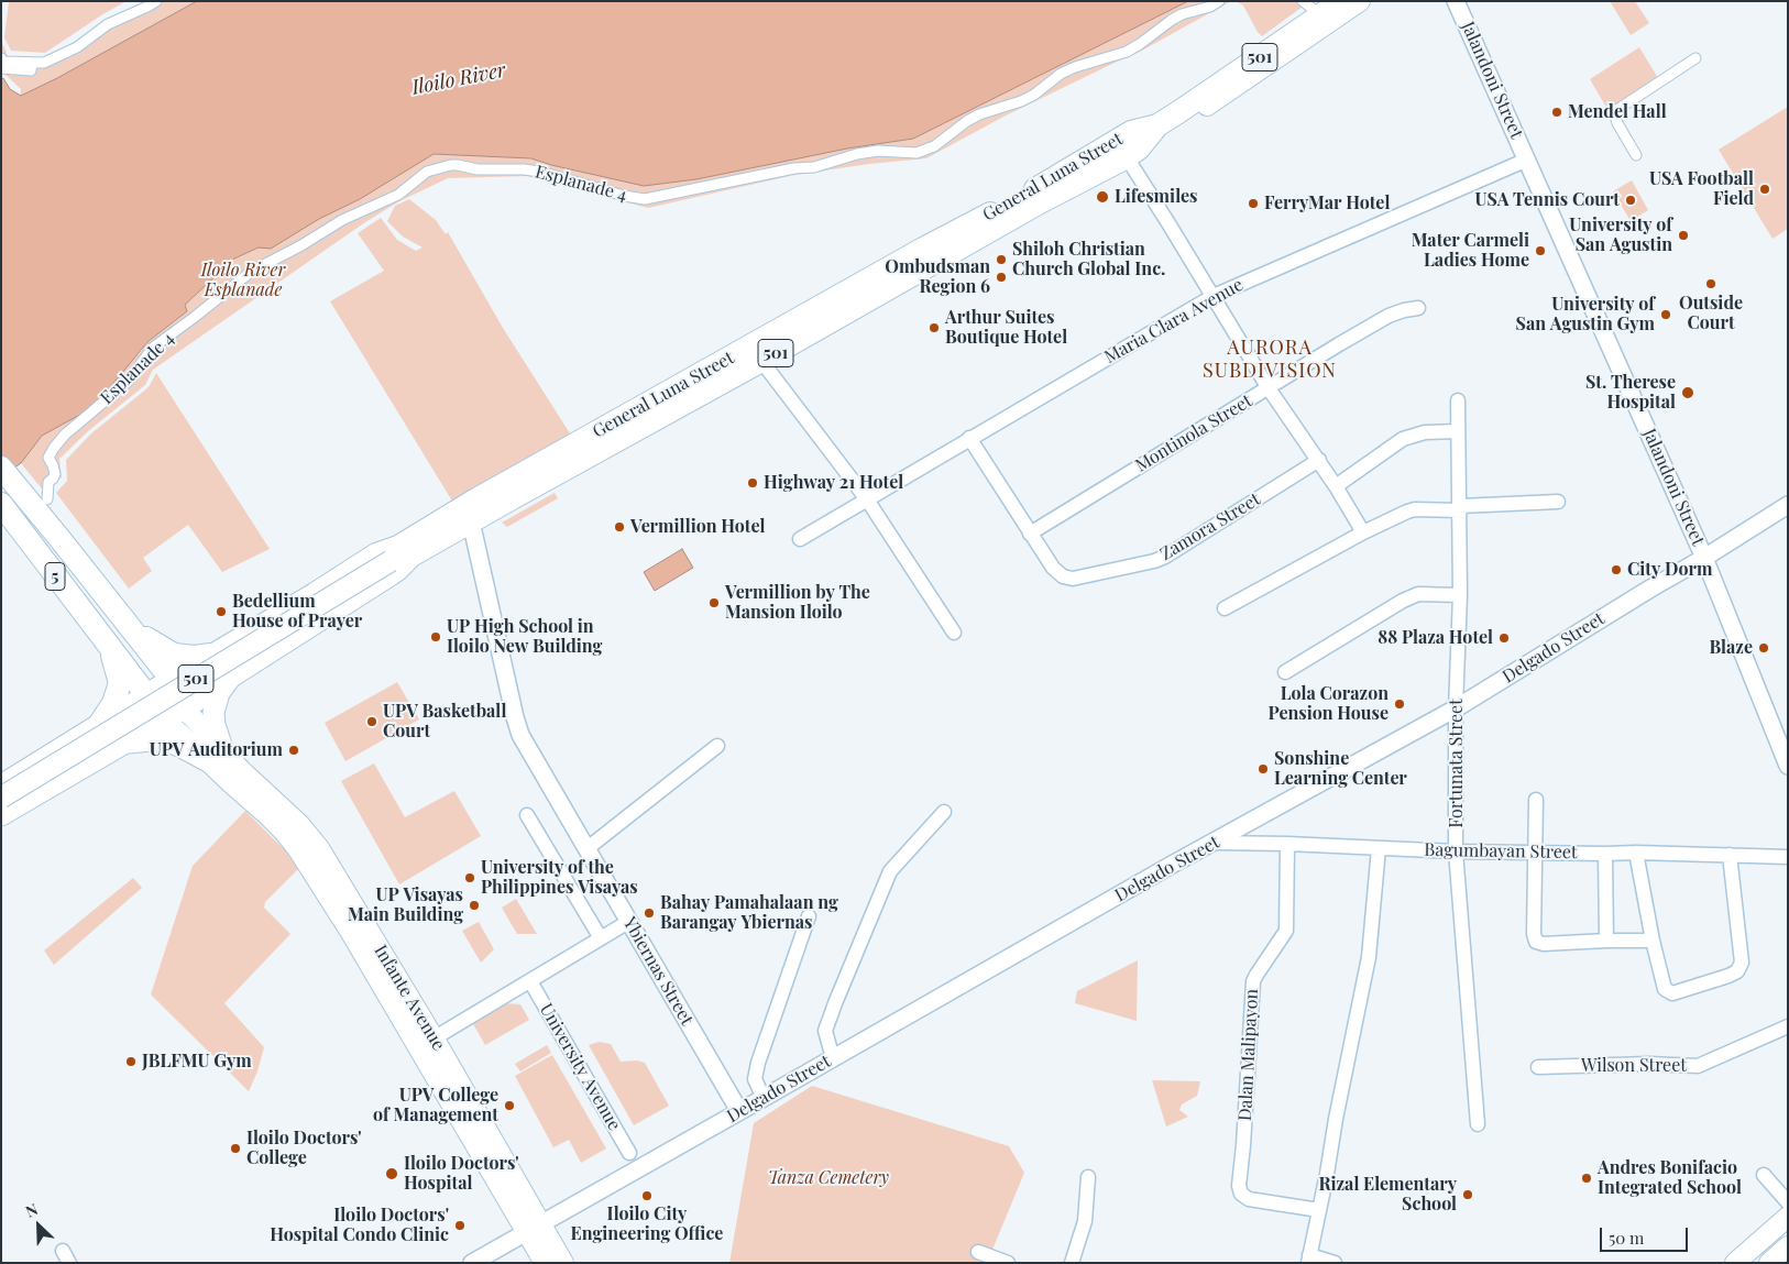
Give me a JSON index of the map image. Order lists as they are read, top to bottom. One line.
{"streets":{"highway":["501","General Luna Street","5"],"main road":["Infante Avenue"],"street":["Jalandoni Street","Esplanade 4","Maria Clara Avenue","Montinola Street","Zamora Street","Delgado Street","Fortunata Street","Bagumbayan Street","Ybiernas Street","Dalan Malipayon","Wilson Street","University Avenue"]},"crossings":[["501","General Luna Street"],["Jalandoni Street","Maria Clara Avenue"],["Jalandoni Street","Delgado Street"],["General Luna Street","5"],["General Luna Street","Ybiernas Street"],["General Luna Street","Infante Avenue"],["Esplanade 4","5"],["Maria Clara Avenue","Zamora Street"],["Montinola Street","Zamora Street"],["5","Infante Avenue"],["Delgado Street","Fortunata Street"],["Delgado Street","Bagumbayan Street"],["Delgado Street","Ybiernas Street"],["Delgado Street","Infante Avenue"],["Fortunata Street","Bagumbayan Street"],["Bagumbayan Street","Dalan Malipayon"]],"districts":["AURORA SUBDIVISION"],"water":["Iloilo River"],"parks":["Iloilo River Esplanade","Tanza Cemetery"],"places":["Mendel Hall","USA Football Field","Lifesmiles","USA Tennis Court","FerryMar Hotel","University of San Agustin","Mater Carmeli Ladies Home","Shiloh Christian Church Global Inc.","Ombudsman Region 6","Outside Court","University of San Agustin Gym","Arthur Suites Boutique Hotel","St. Therese Hospital","Highway 21 Hotel","Vermillion Hotel","City Dorm","Vermillion by The Mansion Iloilo","Bedellium House of Prayer","UP High School in Iloilo New Building","88 Plaza Hotel","Blaze","Lola Corazon Pension House","UPV Basketball Court","UPV Auditorium","Sonshine Learning Center","University of the Philippines Visayas","UP Visayas Main Building","Bahay Pamahalaan ng Barangay Ybiernas","JBLFMU Gym","UPV College of Management","Iloilo Doctors' College","Iloilo Doctors' Hospital","Andres Bonifacio Integrated School","Rizal Elementary School","Iloilo City Engineering Office","Iloilo Doctors' Hospital Condo Clinic"],"scale_bar":"50 m","north":"top left"}
